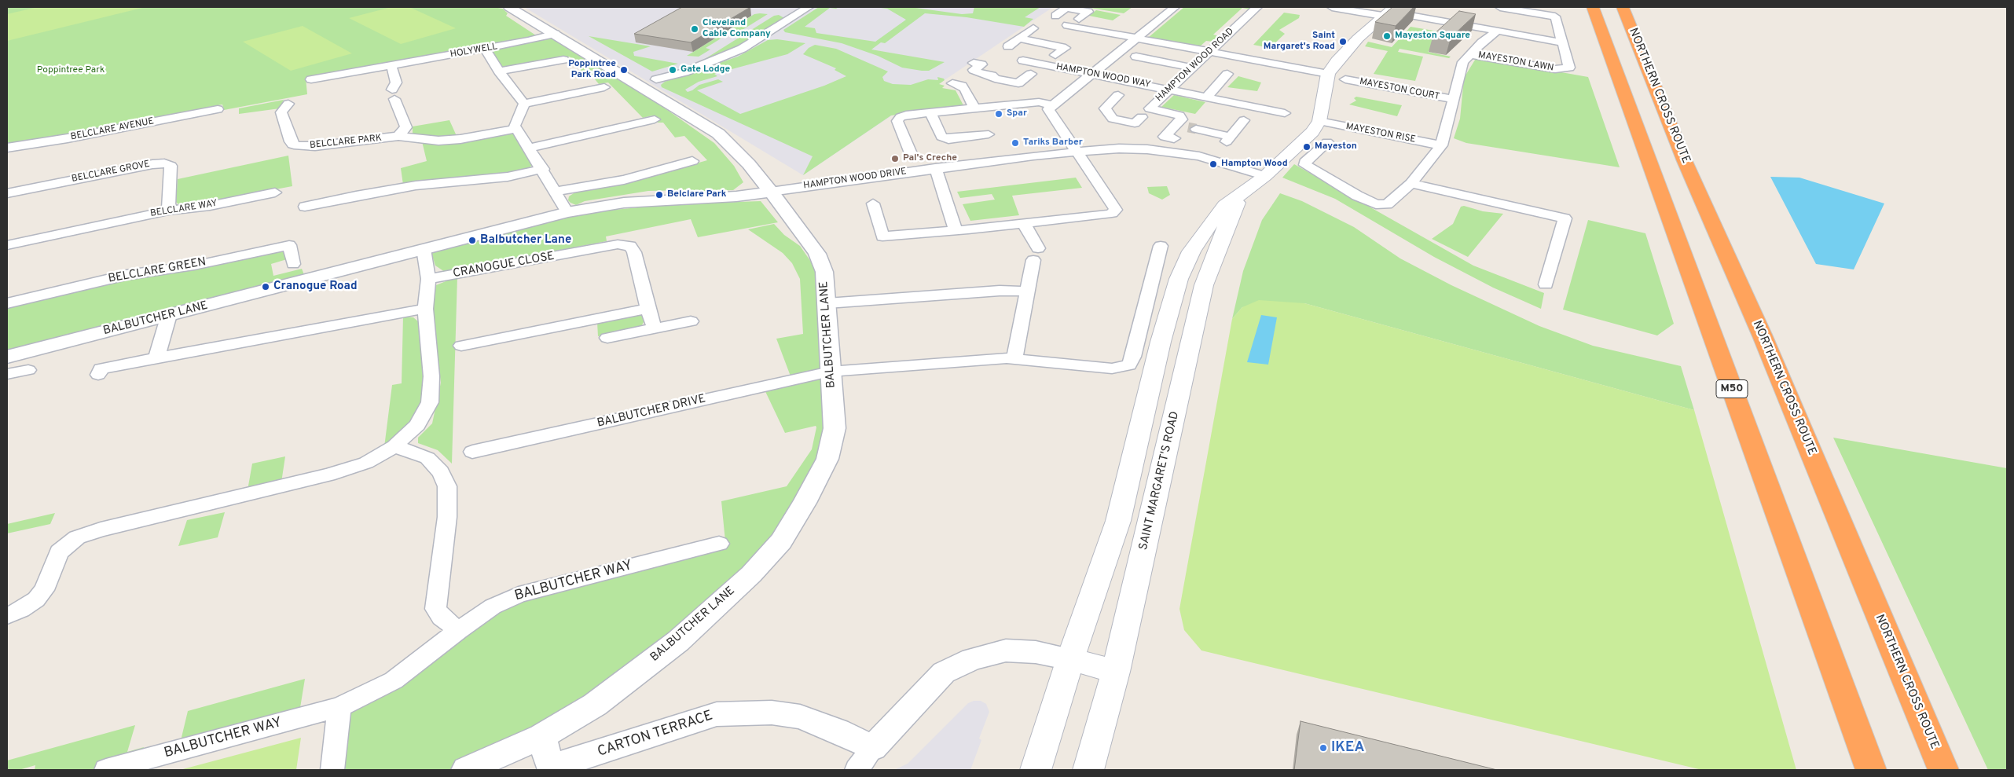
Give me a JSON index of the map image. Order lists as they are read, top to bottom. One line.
{"streets":{"highway":["NORTHERN CROSS ROUTE","M50"],"main road":["SAINT MARGARET'S ROAD"],"street":["HOLYWELL","MAYESTON LAWN","HAMPTON WOOD ROAD","HAMPTON WOOD WAY","MAYESTON COURT","BELCLARE AVENUE","MAYESTON RISE","BELCLARE PARK","BELCLARE GROVE","HAMPTON WOOD DRIVE","BELCLARE WAY","CRANOGUE CLOSE","BELCLARE GREEN","BALBUTCHER LANE","BALBUTCHER DRIVE","BALBUTCHER WAY","CARTON TERRACE"]},"crossings":[["HOLYWELL","BELCLARE PARK"],["HAMPTON WOOD ROAD","HAMPTON WOOD WAY"],["MAYESTON RISE","SAINT MARGARET'S ROAD"],["BELCLARE GROVE","BELCLARE WAY"],["HAMPTON WOOD DRIVE","BALBUTCHER LANE"],["HAMPTON WOOD DRIVE","SAINT MARGARET'S ROAD"],["BALBUTCHER LANE","BALBUTCHER DRIVE"]],"parks":["Poppintree Park"],"places":["Cleveland Cable Company","Mayeston Square","Saint Margaret's Road","Poppintree Park Road","Gate Lodge","Spar","Tariks Barber","Mayeston","Pal's Creche","Hampton Wood","Belclare Park","Balbutcher Lane","Cranogue Road","IKEA"]}
